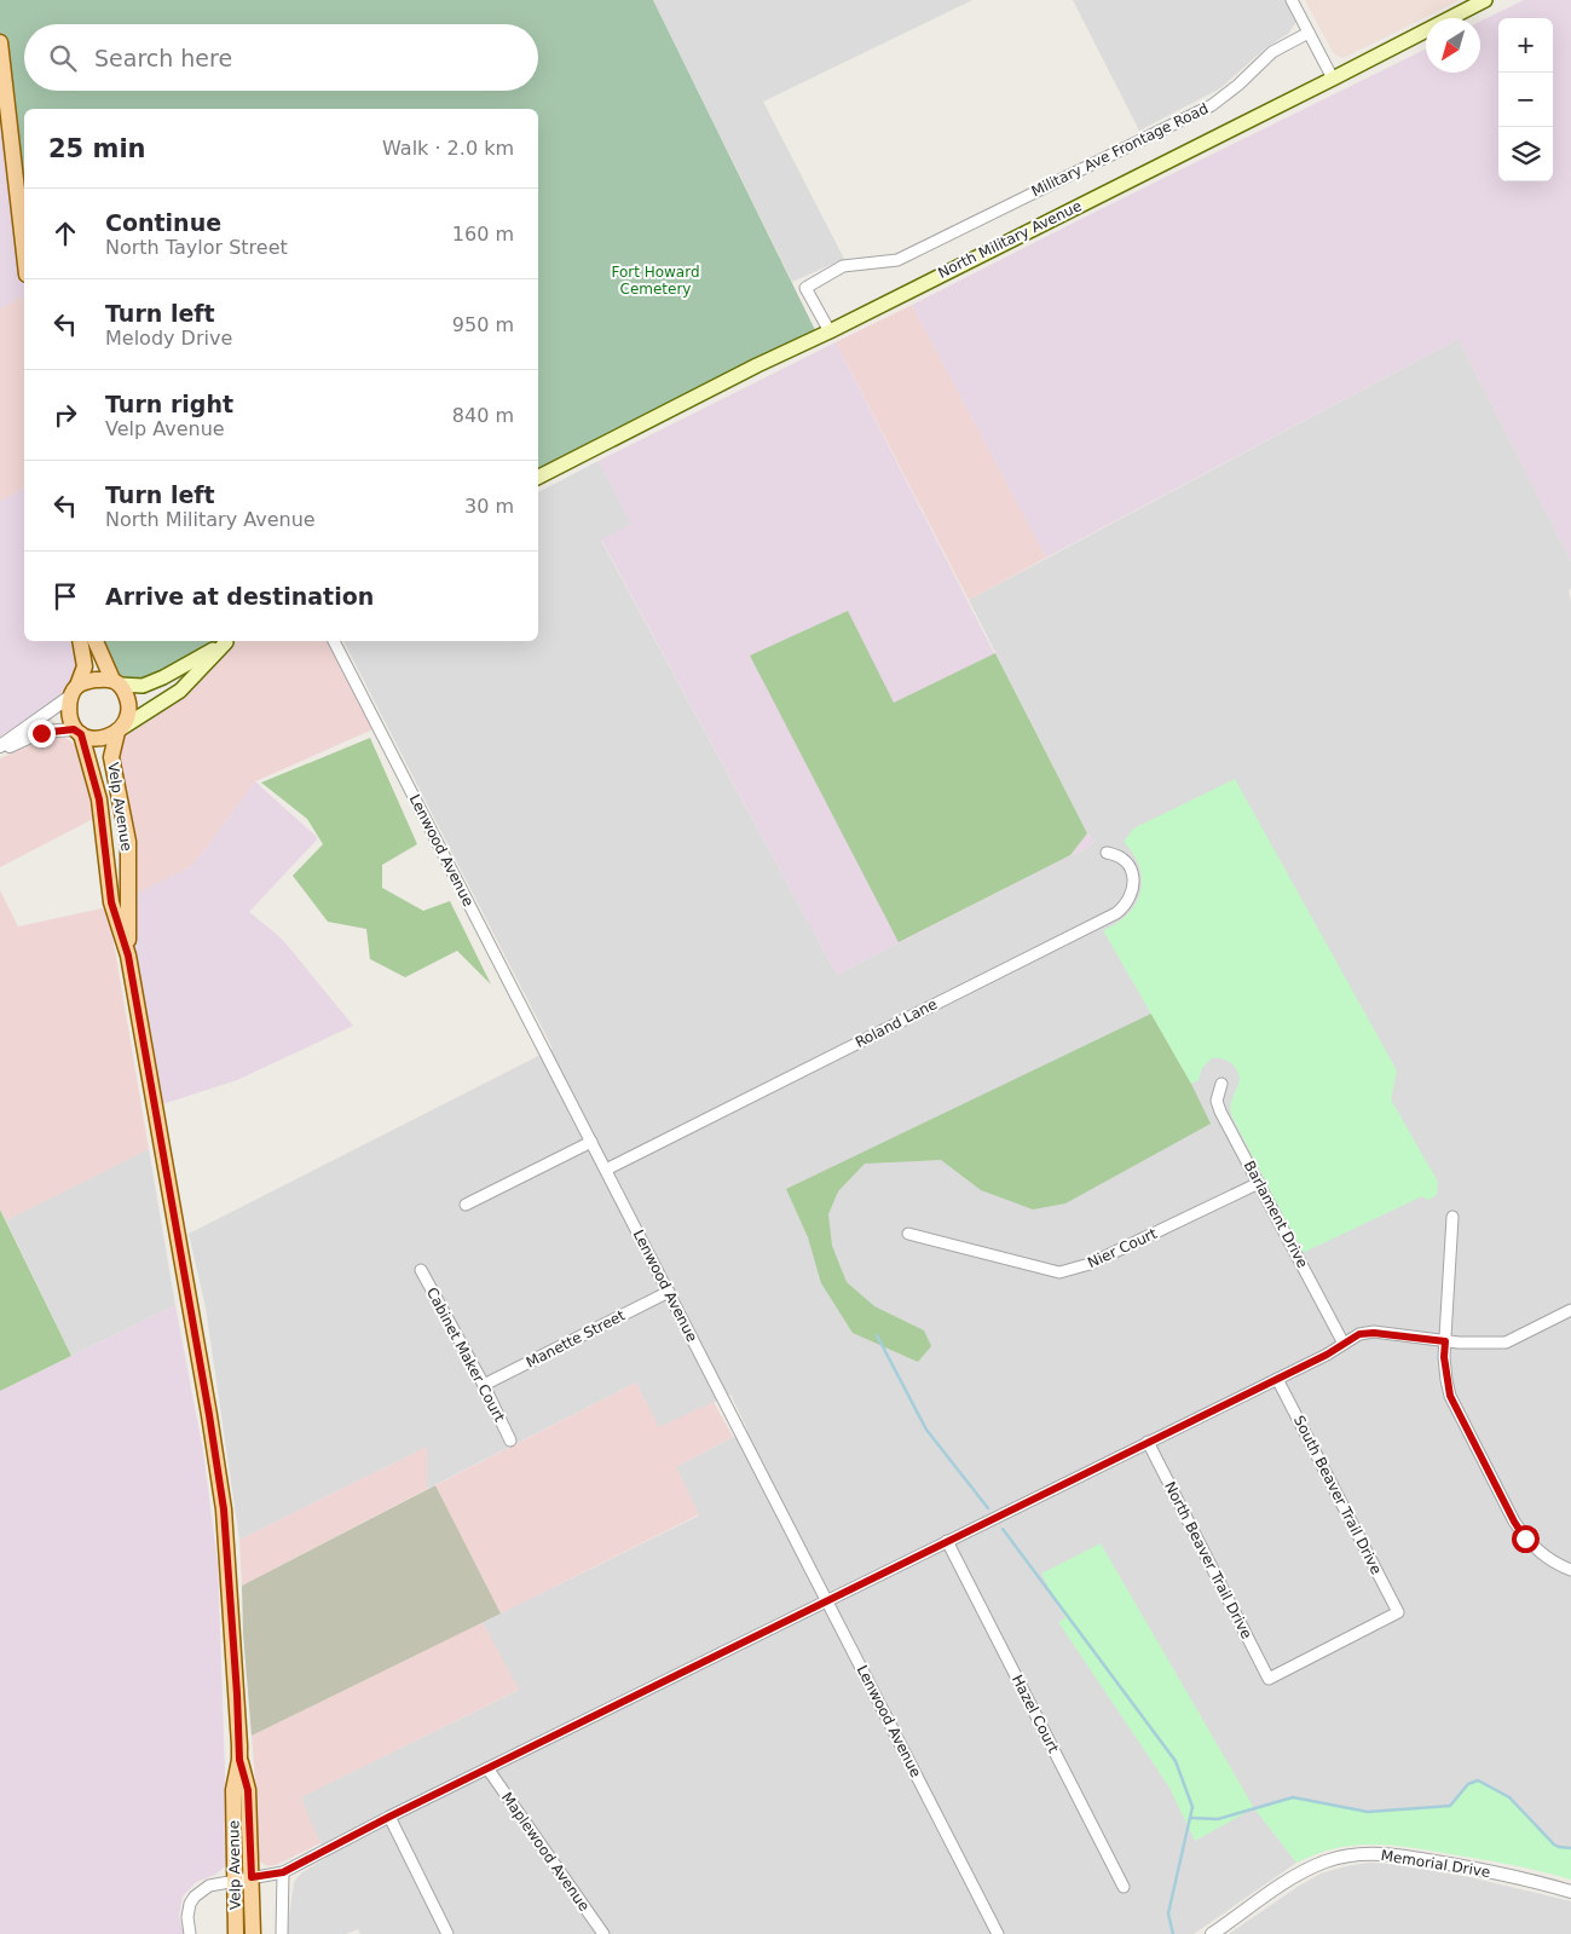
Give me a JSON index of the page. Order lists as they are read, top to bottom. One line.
{"streets":{"main road":["North Military Avenue","Velp Avenue"],"street":["Military Ave Frontage Road","Lenwood Avenue","Roland Lane","Barlament Drive","Nier Court","Manette Street","Cabinet Maker Court","South Beaver Trail Drive","North Beaver Trail Drive","Hazel Court","Maplewood Avenue","Memorial Drive"]},"crossings":[["Military Ave Frontage Road","North Military Avenue"],["Lenwood Avenue","Roland Lane"],["Lenwood Avenue","Manette Street"],["Barlament Drive","Nier Court"],["Manette Street","Cabinet Maker Court"],["South Beaver Trail Drive","North Beaver Trail Drive"]],"parks":["Fort Howard Cemetery"],"north":"bottom left","page":{"map_buttons":["+","−"],"search":"Search here","heading":["25 min","Walk · 2.0 km"],"list":[["Continue","North Taylor Street","160 m"],["Turn left","Melody Drive","950 m"],["Turn right","Velp Avenue","840 m"],["Turn left","North Military Avenue","30 m"],"Arrive at destination"]}}
